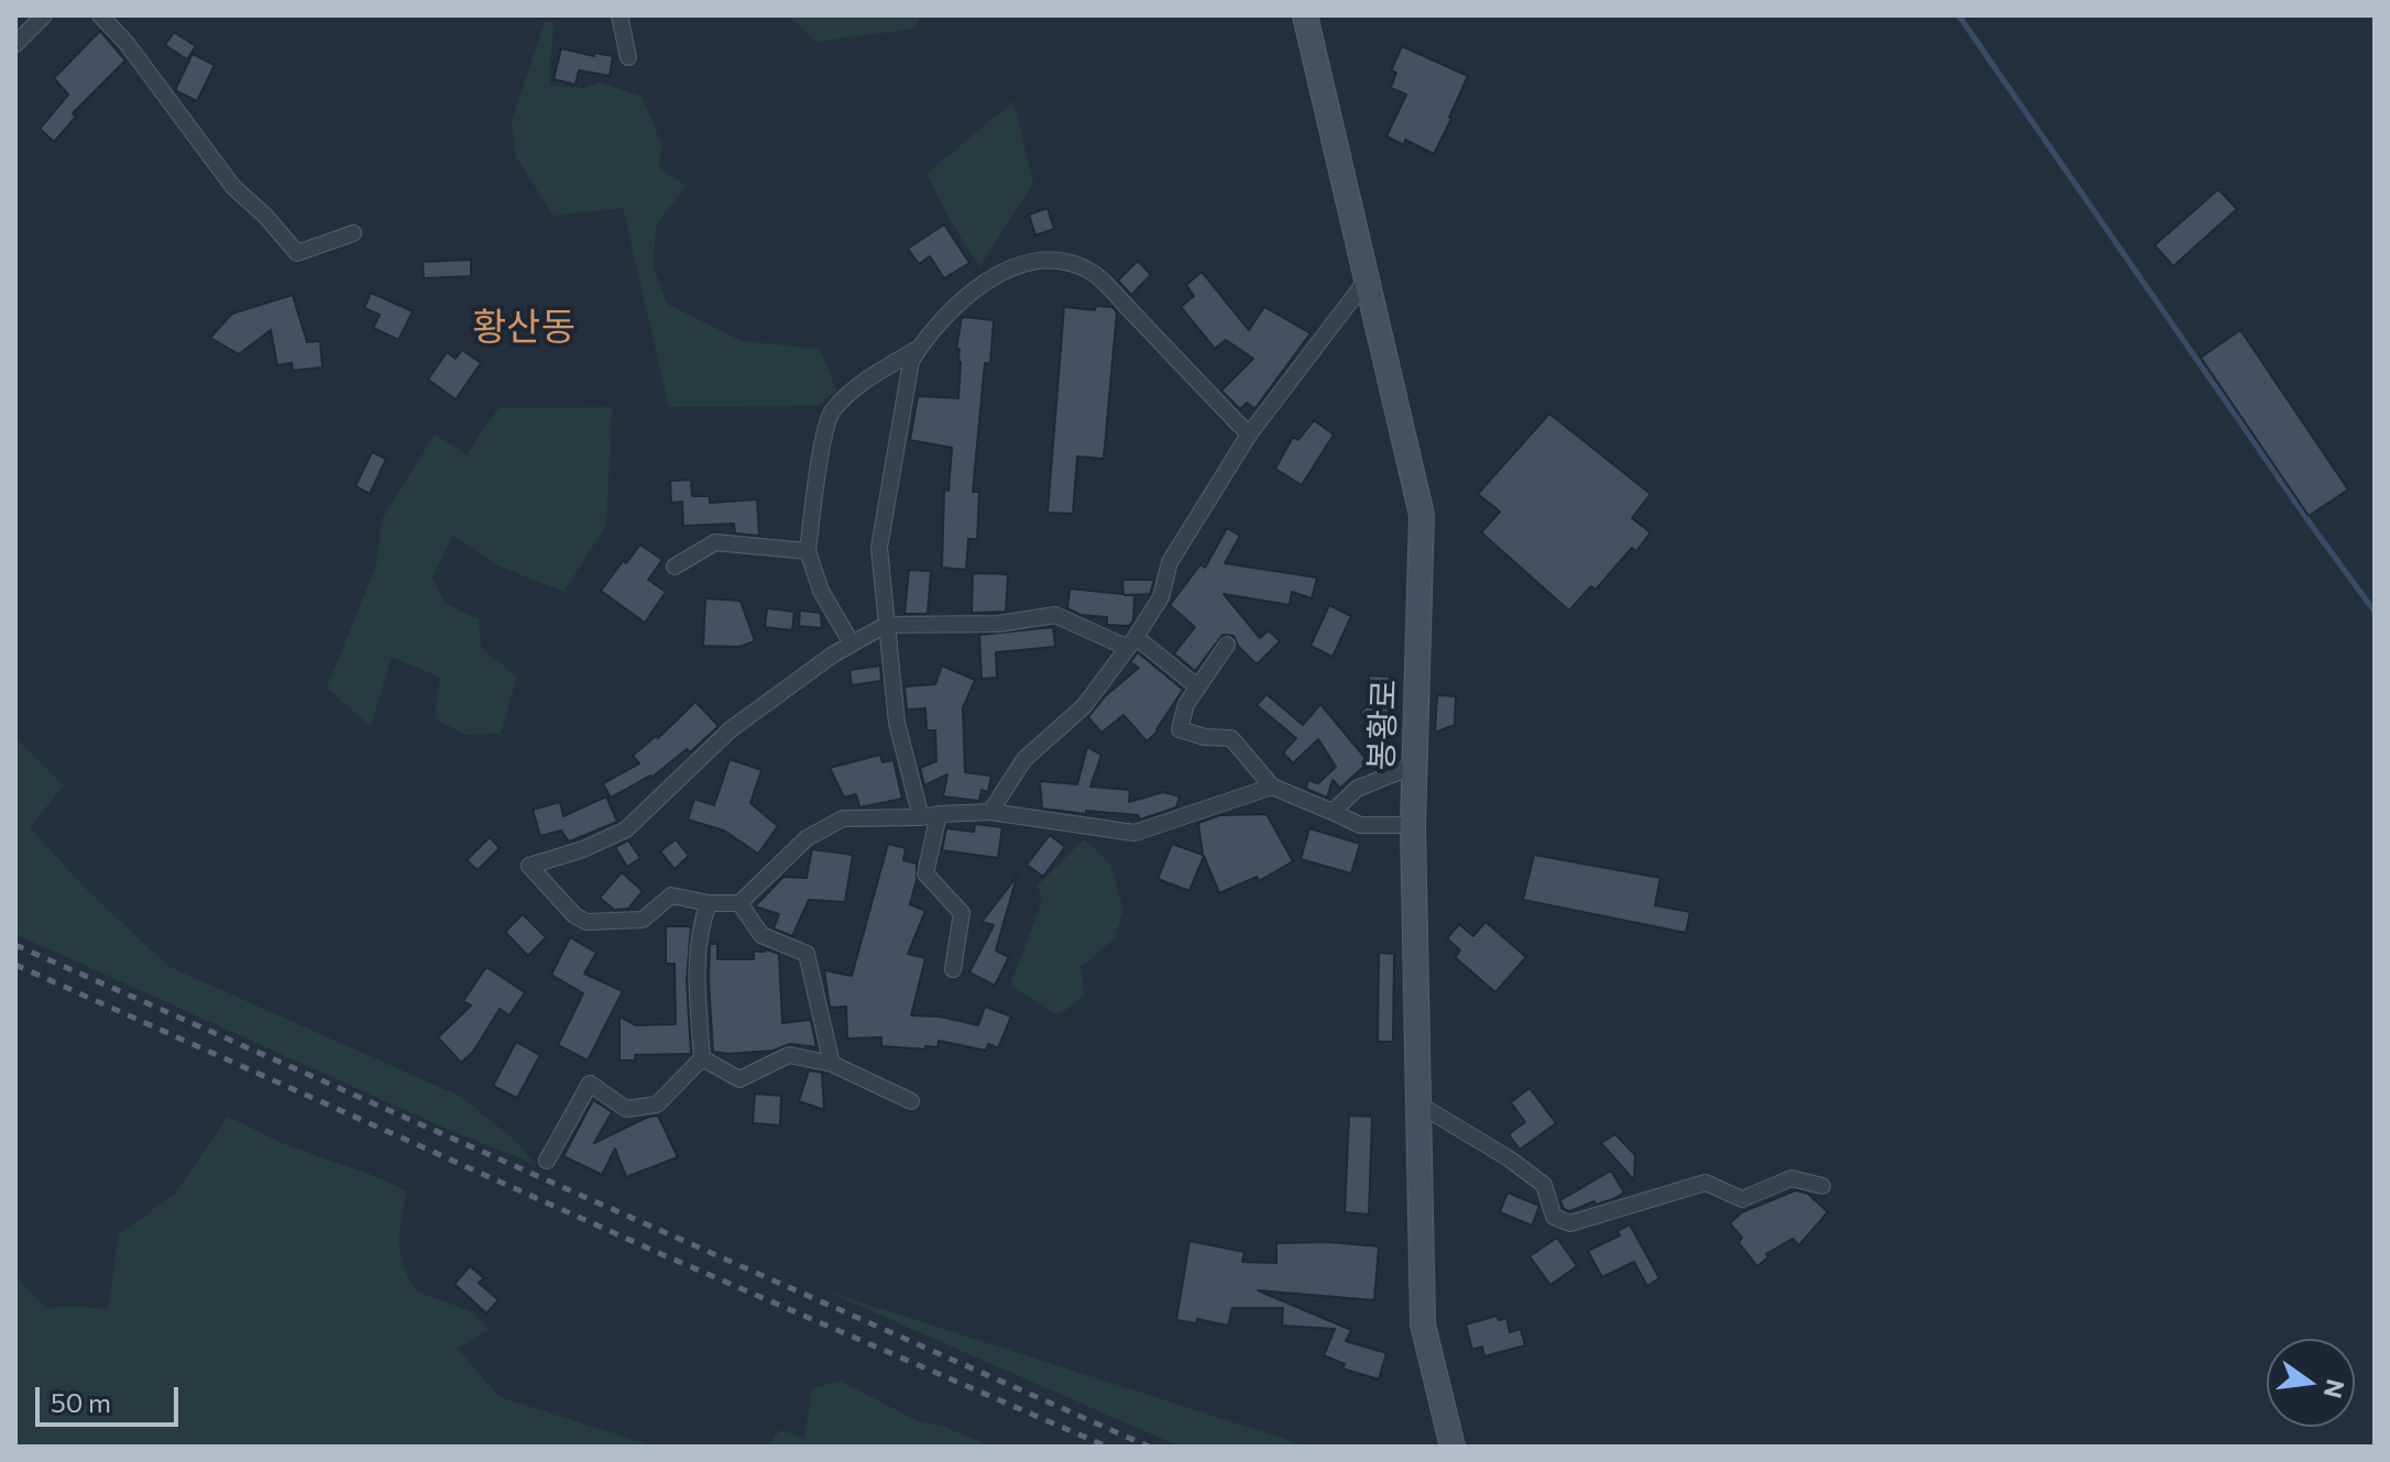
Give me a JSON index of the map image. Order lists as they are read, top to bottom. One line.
{"streets":{"street":["봉황로"]},"districts":["황산동"],"scale_bar":"50 m","north":"right"}
